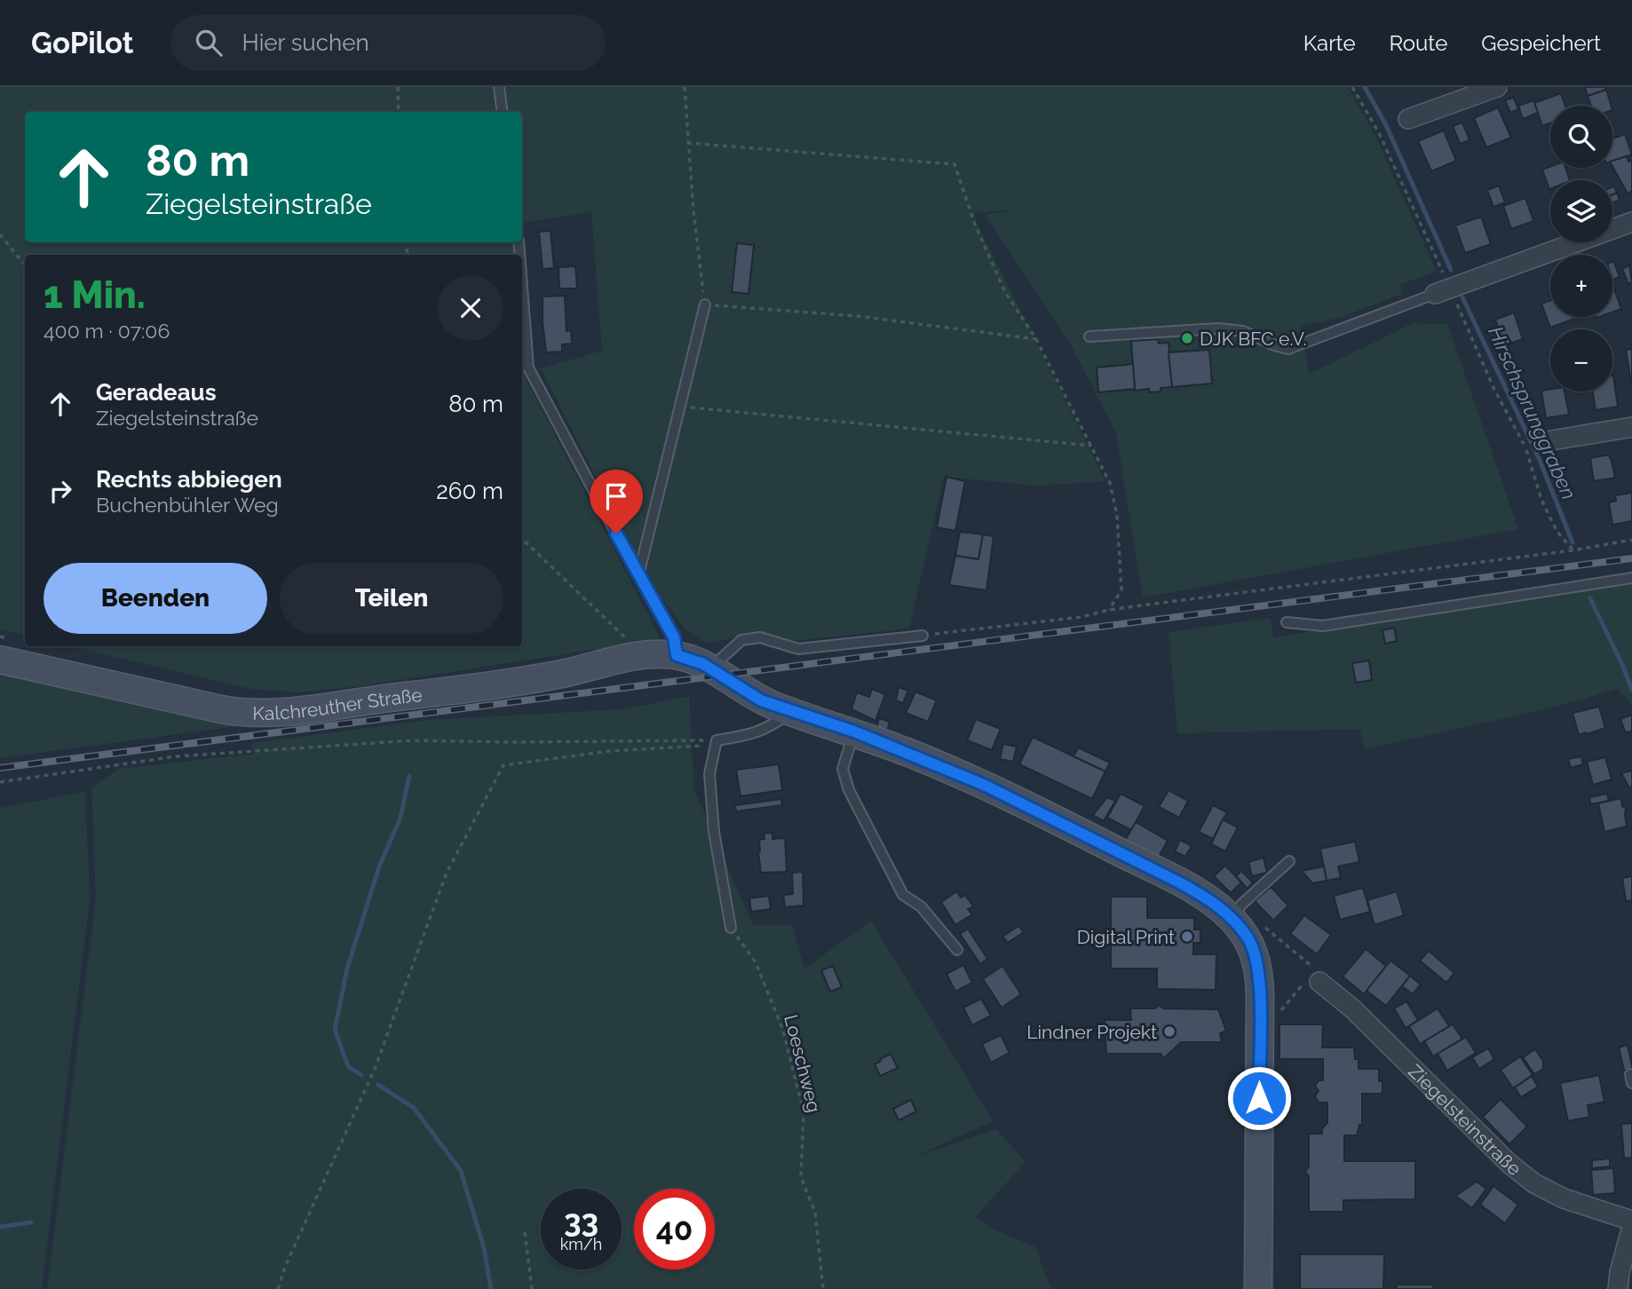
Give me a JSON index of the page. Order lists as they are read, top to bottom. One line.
{"streets":{"street":["Kalchreuther Straße","Ziegelsteinstraße"],"path":["Loeschweg"]},"water":["Hirschsprunggraben"],"places":["DJK BFC e.V.","Digital Print","Lindner Projekt"],"page":{"header":"GoPilot","search":"Hier suchen","nav":["Karte","Route","Gespeichert"],"map_buttons":["+","−"],"turn":["80 m","Ziegelsteinstraße"],"heading":["1 Min.","400 m · 07:06"],"list":[{"name":"Geradeaus","note":"Ziegelsteinstraße","value":"80 m"},{"name":"Rechts abbiegen","note":"Buchenbühler Weg","value":"260 m"}],"buttons":["Beenden","Teilen"],"speed":"33 km/h","limit":"40"}}
